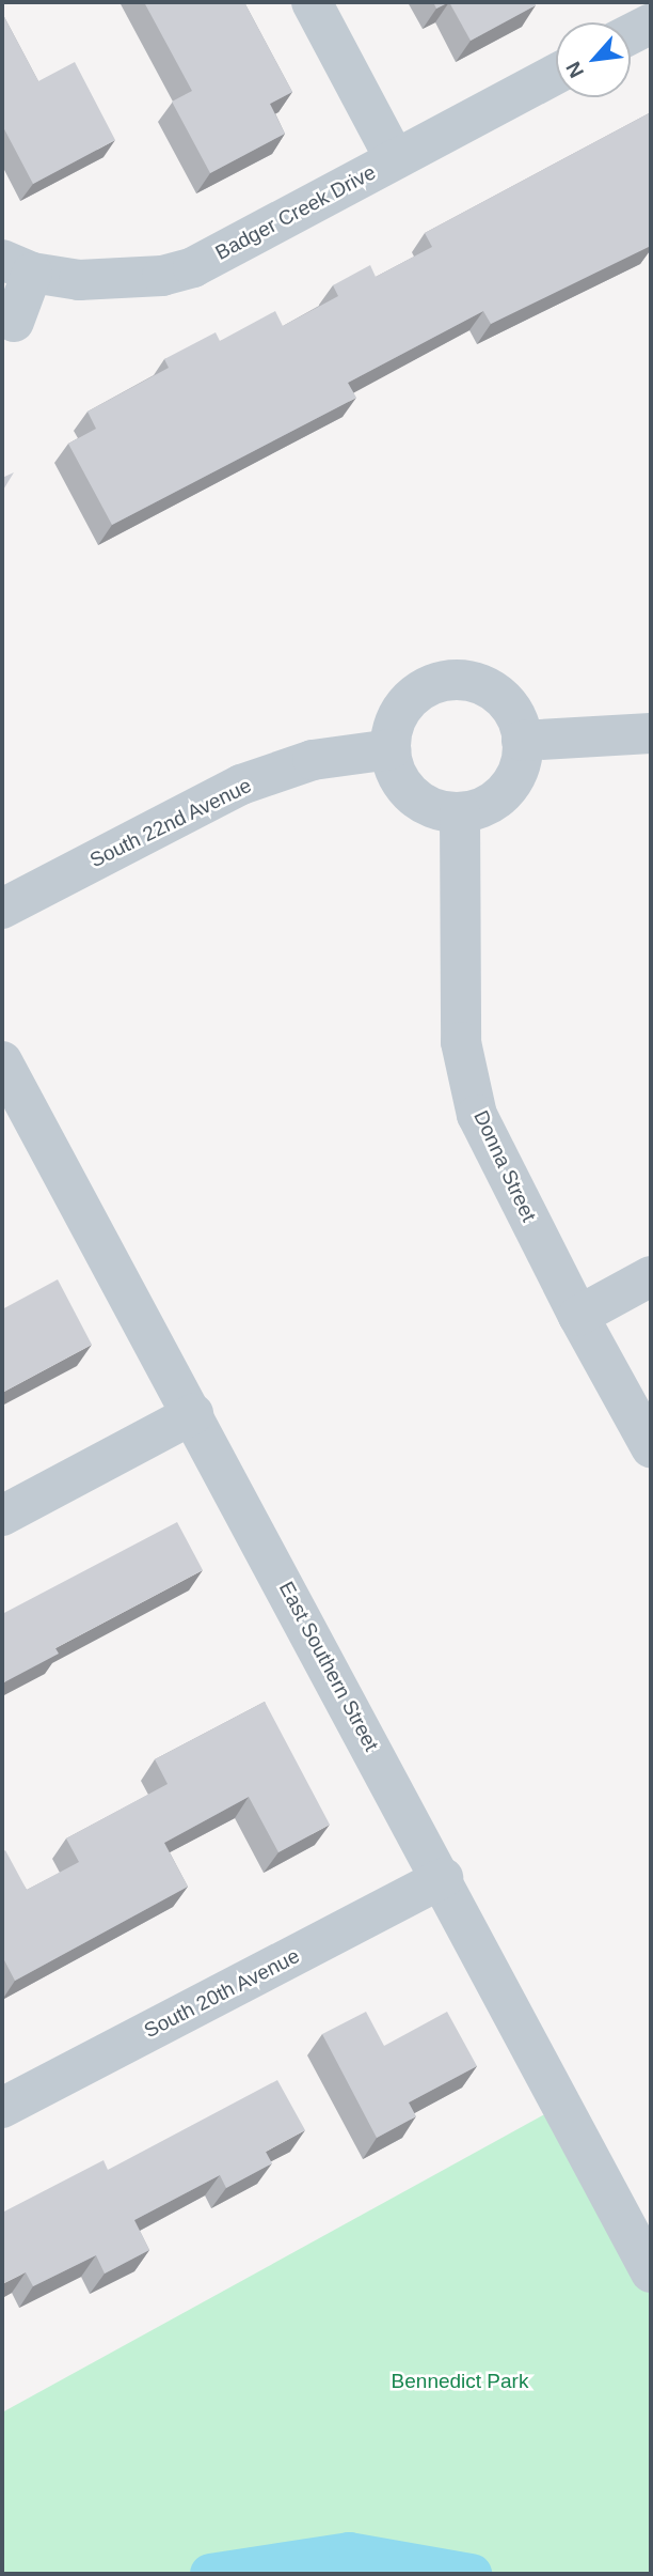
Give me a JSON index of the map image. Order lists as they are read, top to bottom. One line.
{"streets":{"street":["Badger Creek Drive","South 22nd Avenue","Donna Street","East Southern Street","South 20th Avenue"]},"crossings":[["South 22nd Avenue","Donna Street"],["East Southern Street","South 20th Avenue"]],"parks":["Bennedict Park"],"north":"bottom left"}
